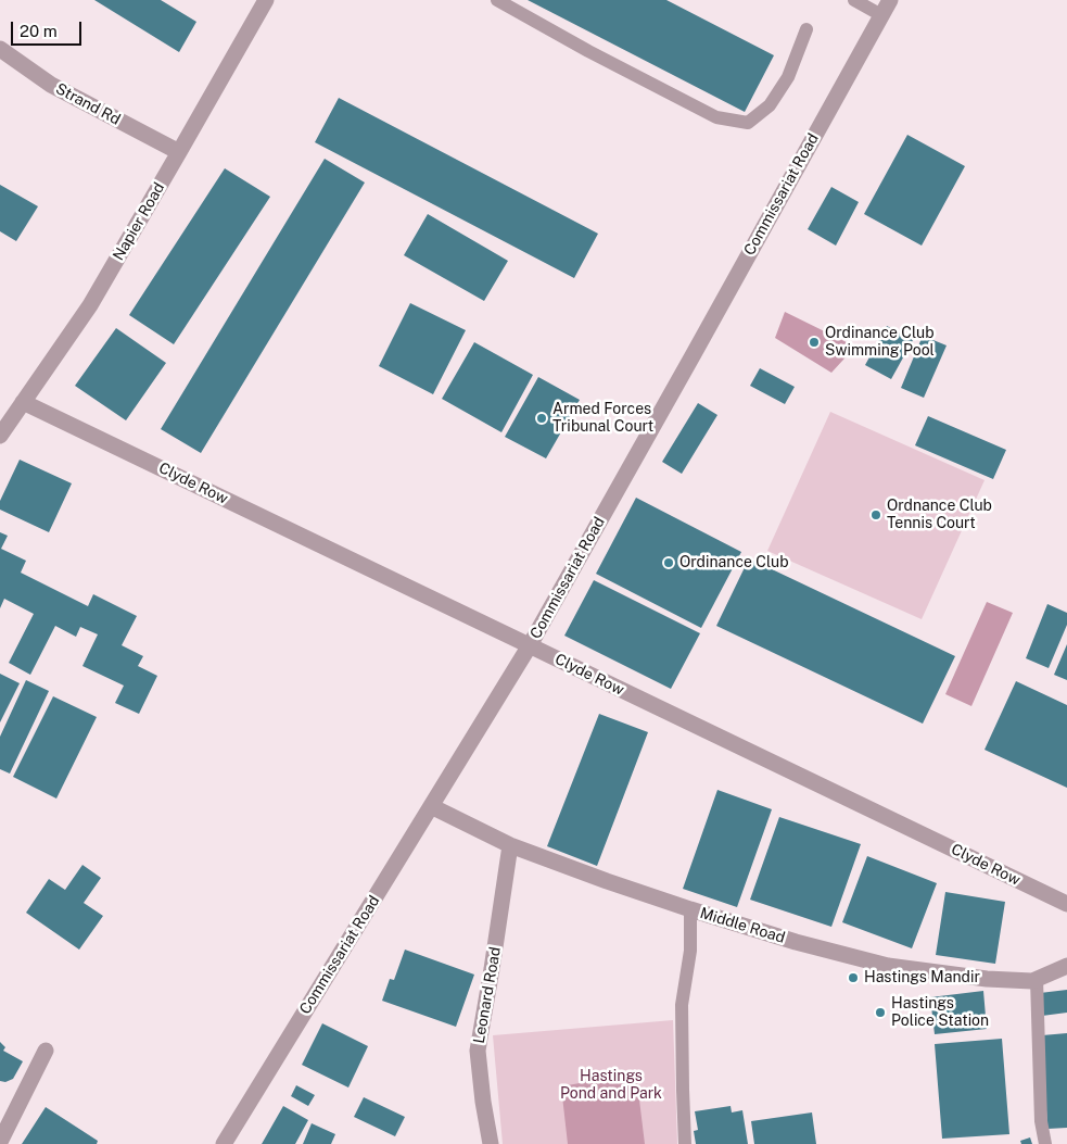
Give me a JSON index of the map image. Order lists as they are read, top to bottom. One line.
{"streets":{"street":["Strand Rd","Commissariat Road","Napier Road","Clyde Row","Middle Road","Leonard Road"]},"crossings":[["Strand Rd","Napier Road"],["Commissariat Road","Clyde Row"],["Commissariat Road","Middle Road"],["Napier Road","Clyde Row"],["Middle Road","Leonard Road"]],"parks":["Hastings Pond and Park"],"places":["Ordinance Club Swimming Pool","Armed Forces Tribunal Court","Ordnance Club Tennis Court","Ordinance Club","Hastings Mandir","Hastings Police Station"],"scale_bar":"20 m"}
